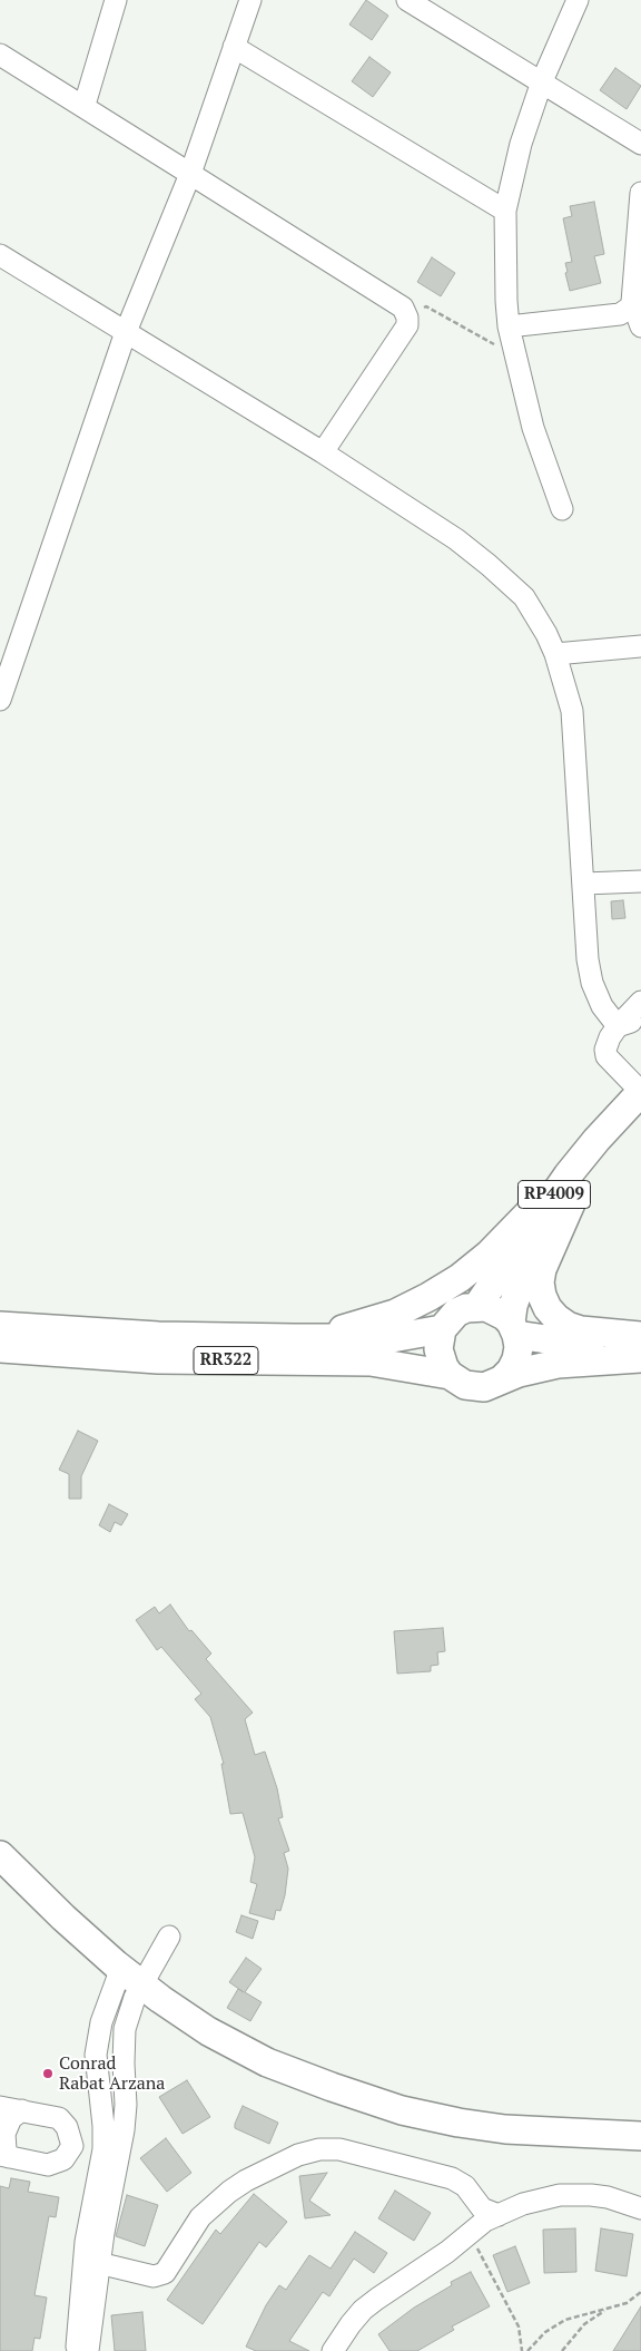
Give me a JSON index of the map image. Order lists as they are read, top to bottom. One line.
{"streets":{"main road":["RP4009","RR322"]},"crossings":[["RP4009","RR322"]],"places":["Conrad Rabat Arzana"]}
